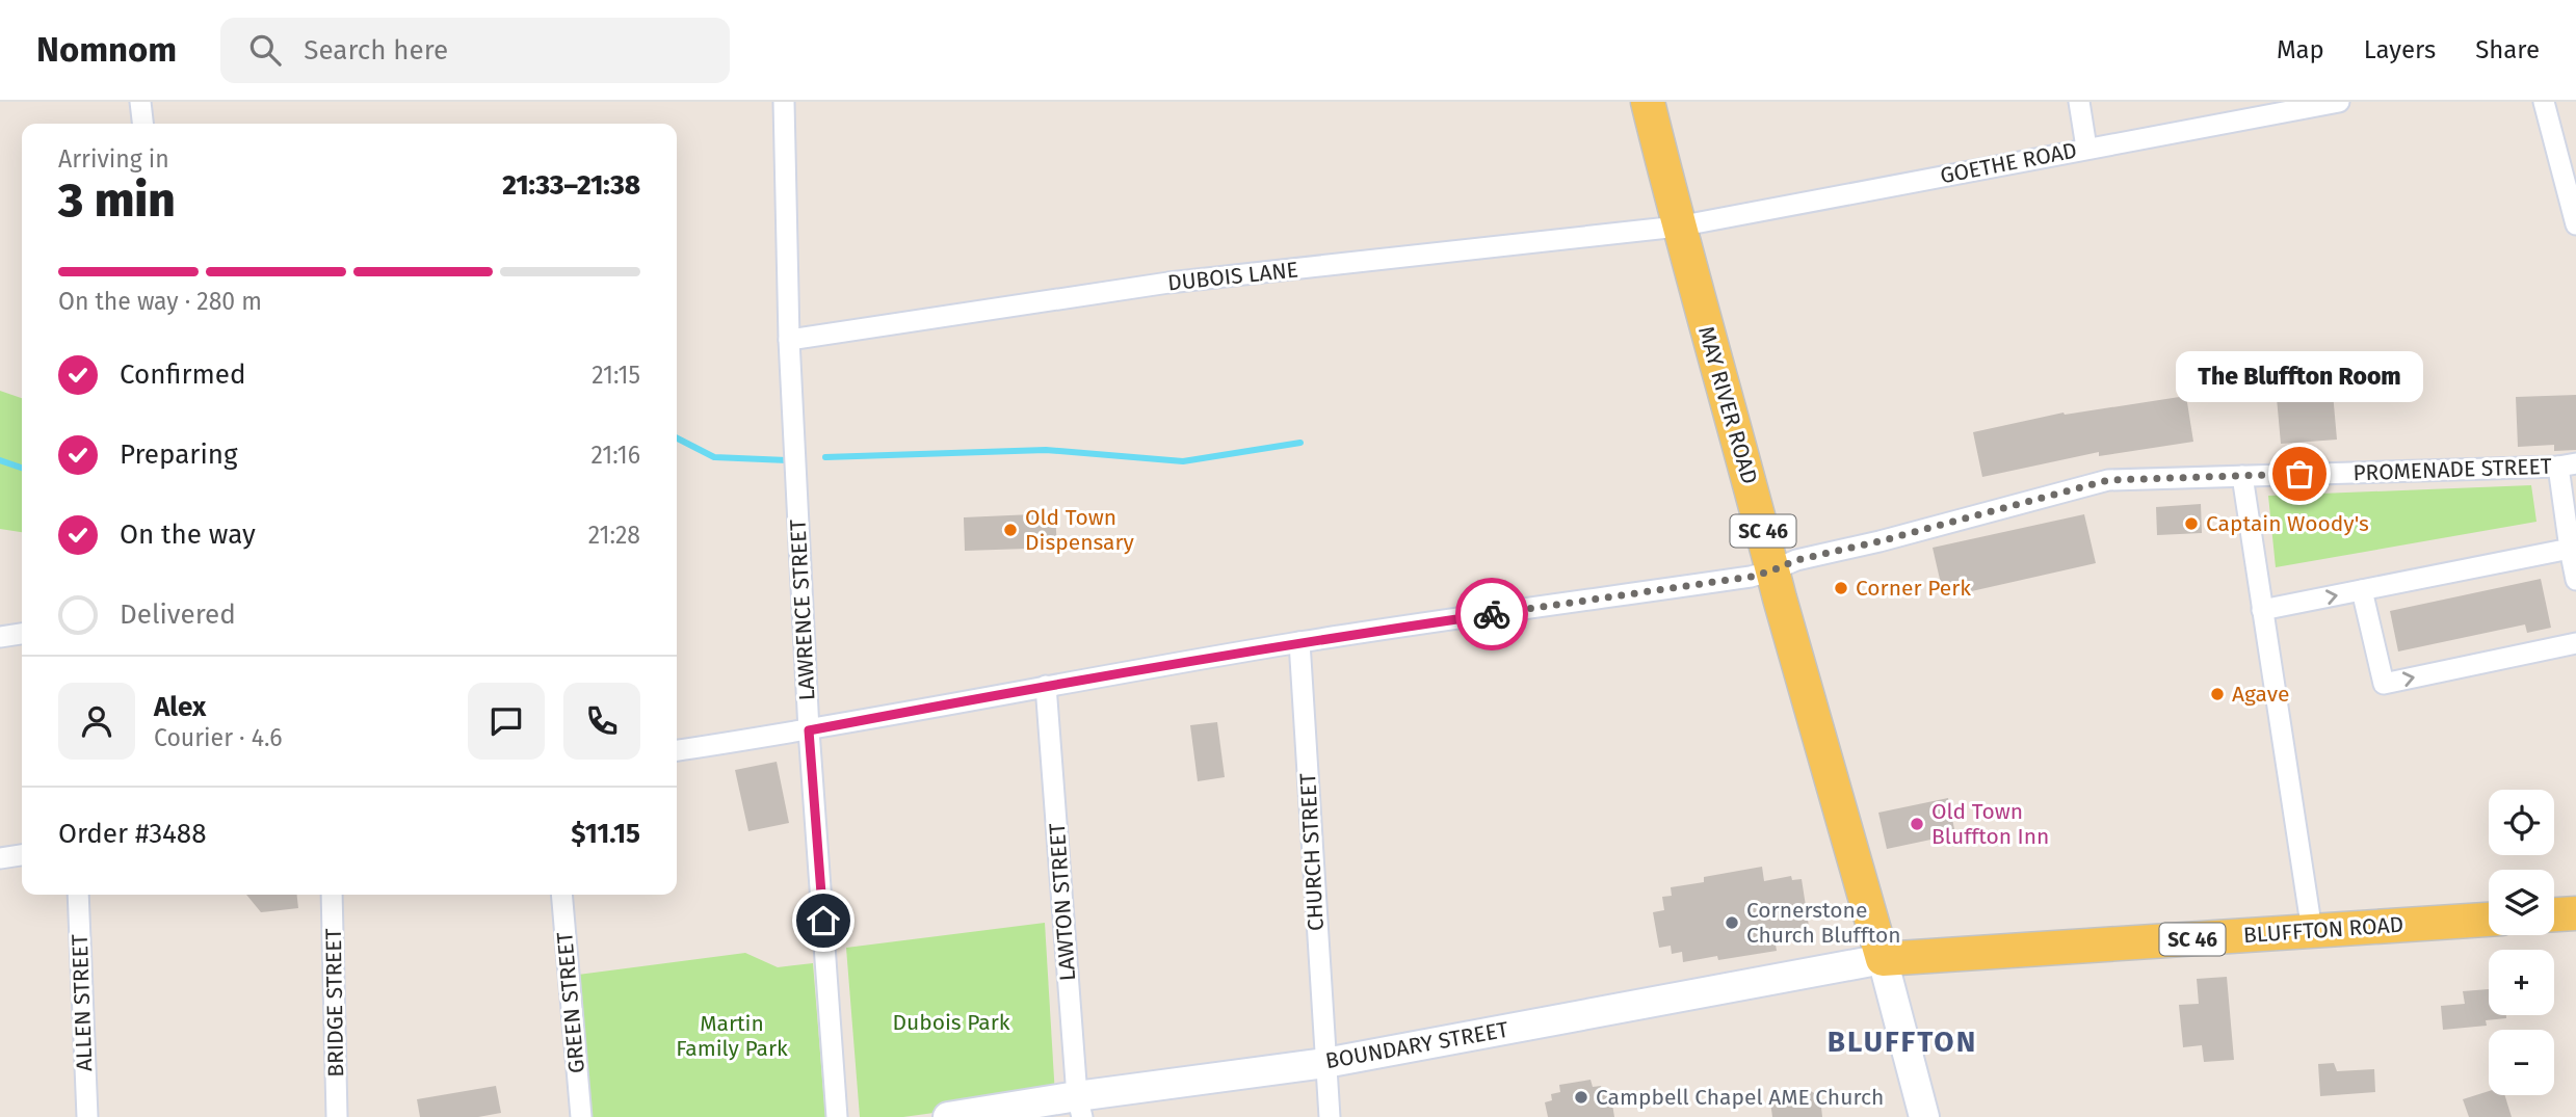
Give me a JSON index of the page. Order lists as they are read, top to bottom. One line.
{"streets":{"main road":["MAY RIVER ROAD","SC 46","BLUFFTON ROAD"],"street":["GOETHE ROAD","DUBOIS LANE","PROMENADE STREET","LAWRENCE STREET","CHURCH STREET","LAWTON STREET","ALLEN STREET","BRIDGE STREET","GREEN STREET","BOUNDARY STREET"]},"crossings":[["GOETHE ROAD","DUBOIS LANE"],["GOETHE ROAD","MAY RIVER ROAD"],["DUBOIS LANE","MAY RIVER ROAD"],["DUBOIS LANE","LAWRENCE STREET"],["MAY RIVER ROAD","PROMENADE STREET"],["MAY RIVER ROAD","BLUFFTON ROAD"],["MAY RIVER ROAD","BOUNDARY STREET"],["PROMENADE STREET","LAWRENCE STREET"],["PROMENADE STREET","CHURCH STREET"],["PROMENADE STREET","LAWTON STREET"],["CHURCH STREET","BOUNDARY STREET"],["LAWTON STREET","BOUNDARY STREET"],["BLUFFTON ROAD","BOUNDARY STREET"]],"districts":["BLUFFTON"],"parks":["Dubois Park","Martin Family Park"],"places":["The Bluffton Room","Captain Woody's","Old Town Dispensary","Corner Perk","Agave","Old Town Bluffton Inn","Cornerstone Church Bluffton","Campbell Chapel AME Church"],"page":{"header":"Nomnom","search":"Search here","nav":["Map","Layers","Share"],"heading":["3 min","Arriving in","21:33–21:38"],"panel":["Alex","Courier · 4.6","Order #3488","$11.15"],"bar":"On the way · 280 m","list":[["Confirmed","21:15"],["Preparing","21:16"],["On the way","21:28"],"Delivered"],"bubble":"The Bluffton Room","map_buttons":["+","−"]}}
